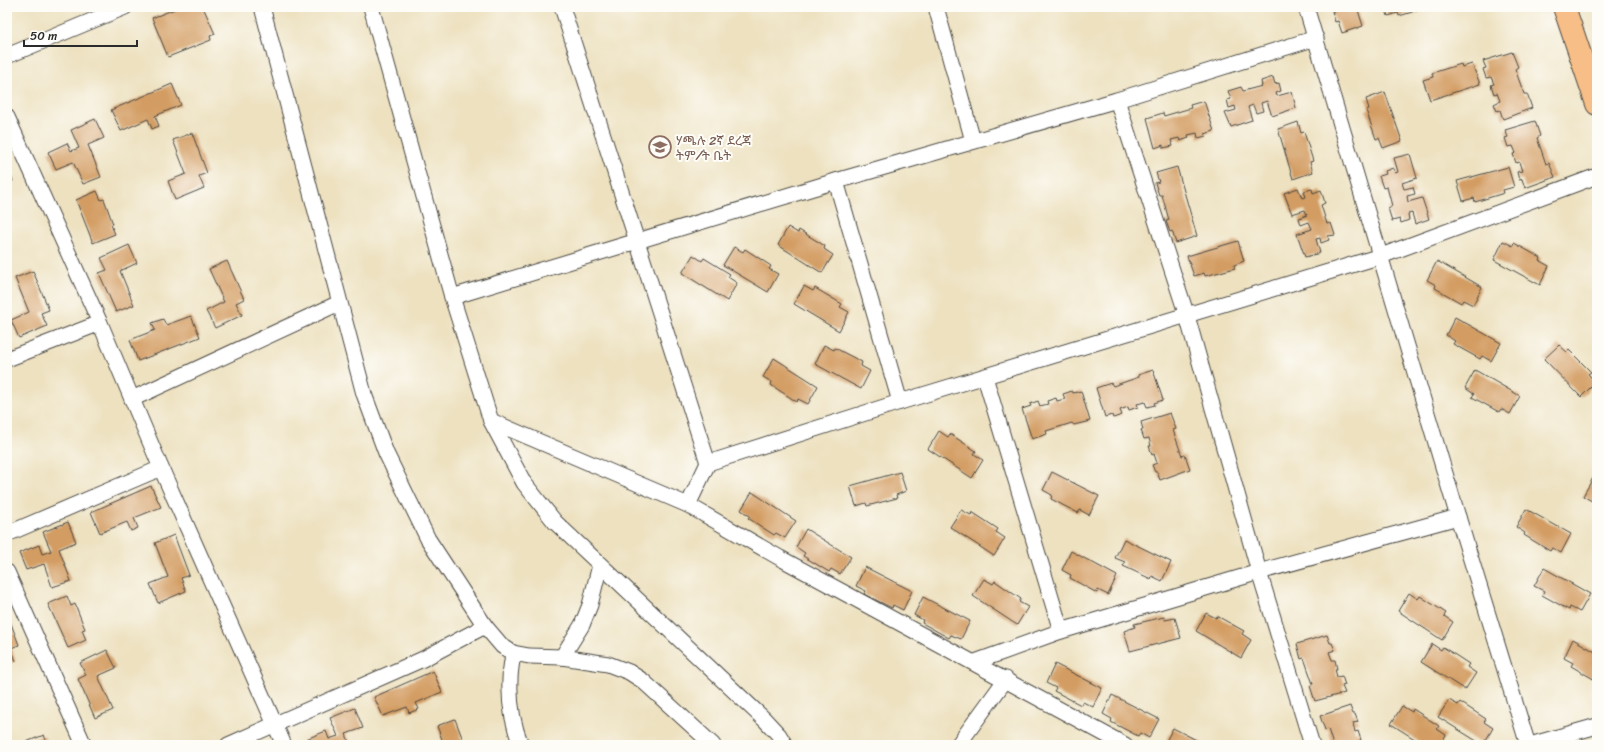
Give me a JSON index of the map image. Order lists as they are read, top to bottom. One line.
{"places":{"school or university":["ሃጫሉ 2ኛ ደረጃ ትም/ት ቤት"]},"scale_bar":"50 m"}
